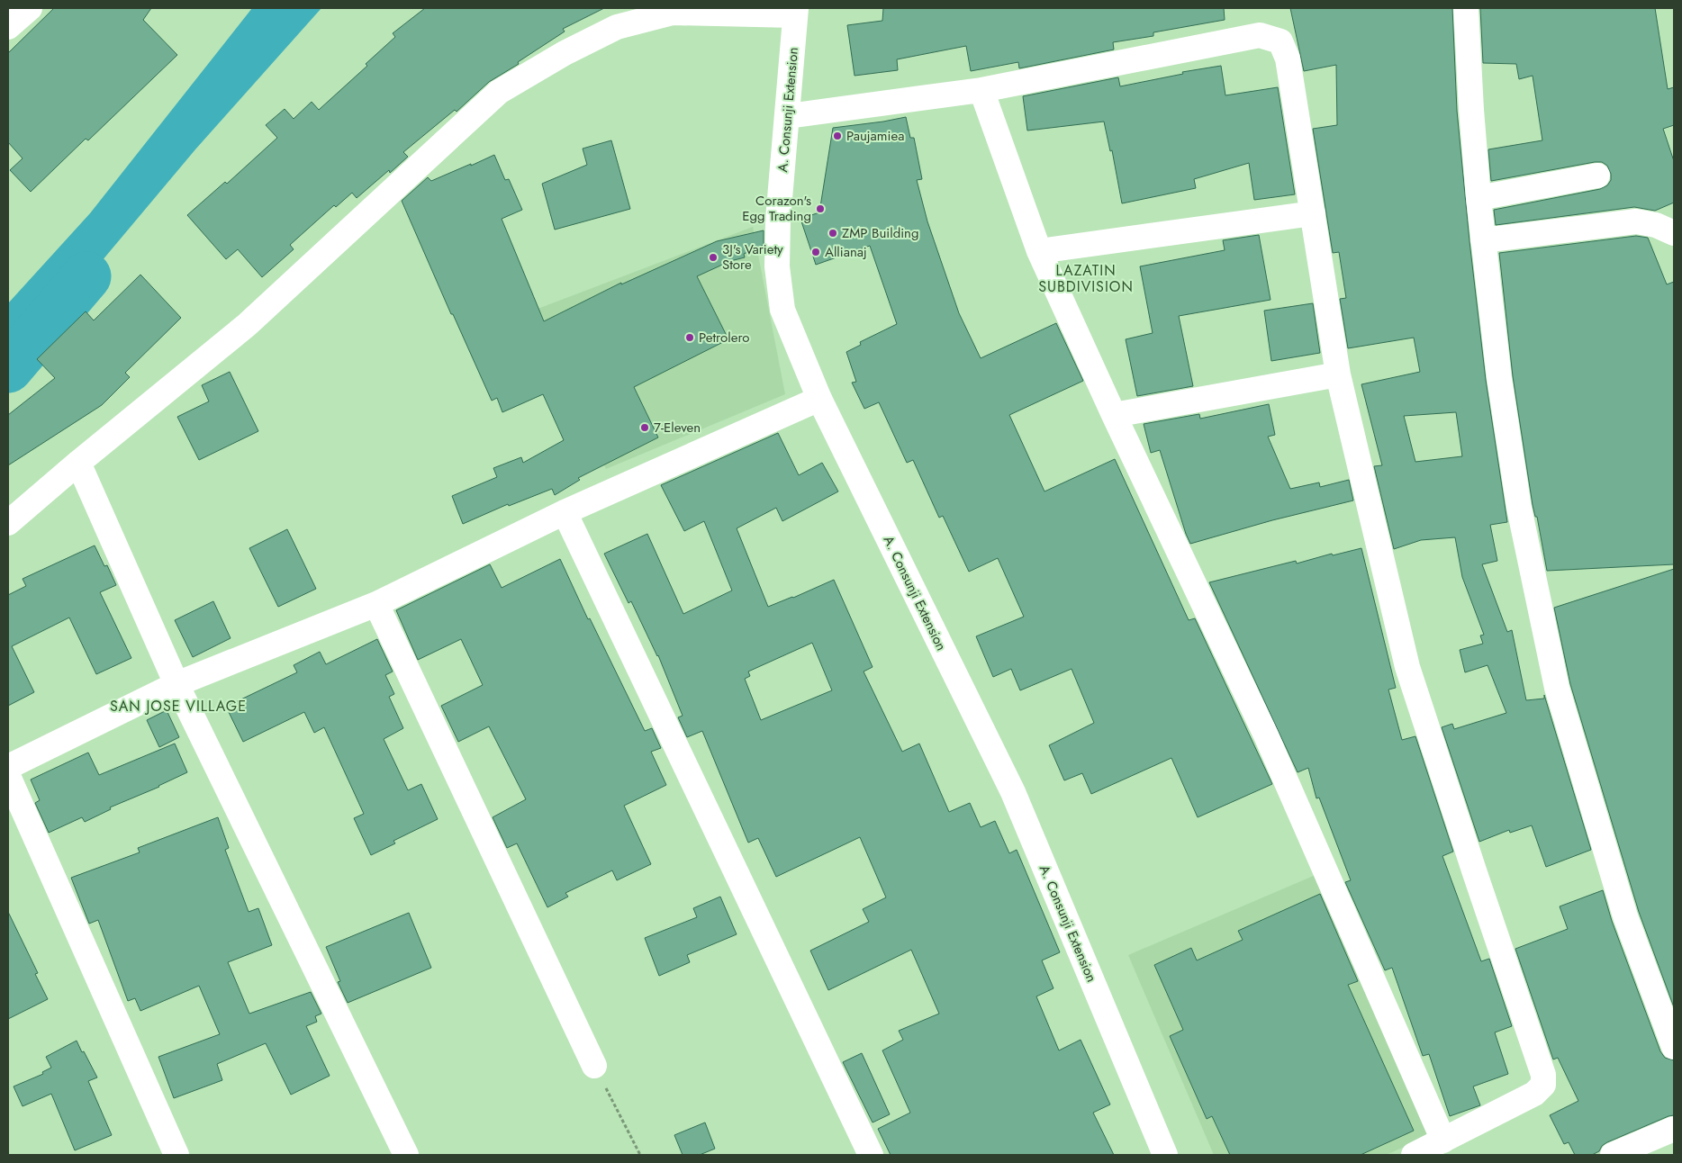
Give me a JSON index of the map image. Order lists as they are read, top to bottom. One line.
{"streets":{"street":["A. Consunji Extension"]},"districts":["LAZATIN SUBDIVISION","SAN JOSE VILLAGE"],"places":["Paujamiea","Corazon's Egg Trading","ZMP Building","Allianaj","3J's Variety Store","Petrolero","7-Eleven"]}
